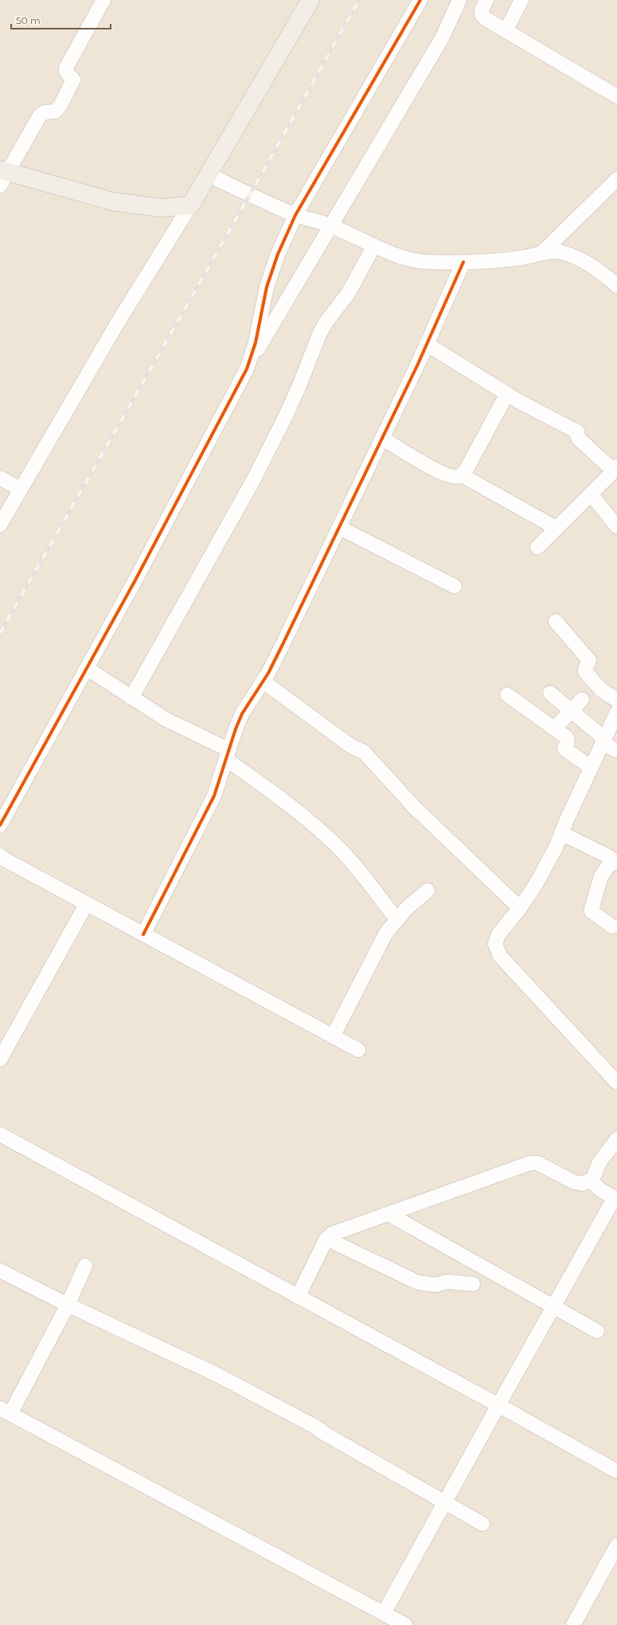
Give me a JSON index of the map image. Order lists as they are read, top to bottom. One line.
{"scale_bar":"50 m"}
